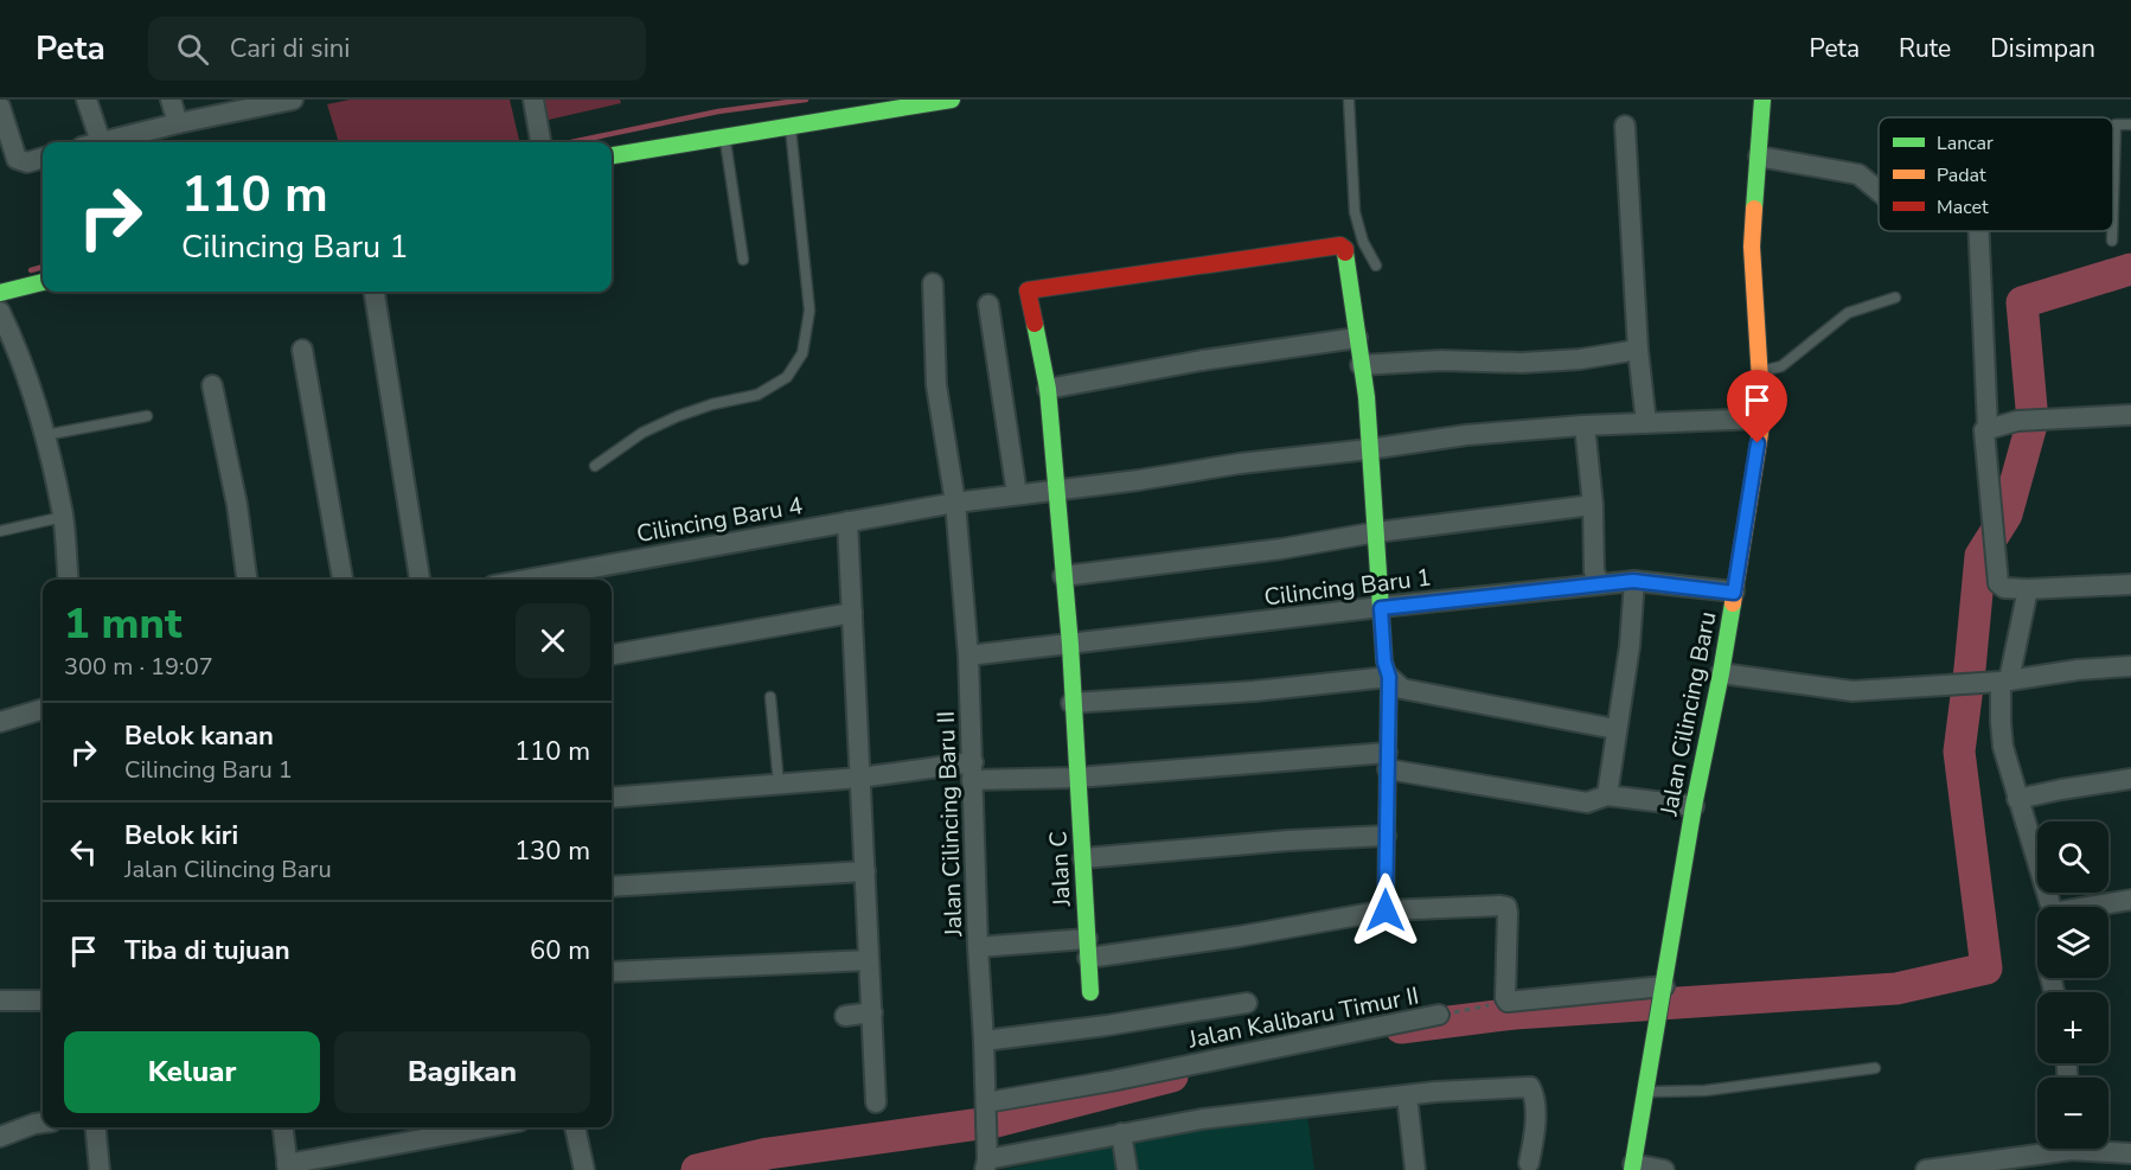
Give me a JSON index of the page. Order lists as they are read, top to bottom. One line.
{"streets":{"street":["Cilincing Baru 4","Cilincing Baru 1","Jalan Cilincing Baru","Jalan Cilincing Baru II","Jalan C","Jalan Kalibaru Timur II"]},"crossings":[["Cilincing Baru 4","Jalan Cilincing Baru"],["Cilincing Baru 4","Jalan Cilincing Baru II"],["Cilincing Baru 4","Jalan C"],["Cilincing Baru 1","Jalan Cilincing Baru"],["Cilincing Baru 1","Jalan Cilincing Baru II"],["Cilincing Baru 1","Jalan C"],["Jalan Cilincing Baru II","Jalan Kalibaru Timur II"]],"legend":["Lancar","Padat","Macet"],"page":{"header":"Peta","search":"Cari di sini","nav":["Peta","Rute","Disimpan"],"turn":["110 m","Cilincing Baru 1"],"heading":["1 mnt","300 m · 19:07"],"list":[{"name":"Belok kanan","note":"Cilincing Baru 1","value":"110 m"},{"name":"Belok kiri","note":"Jalan Cilincing Baru","value":"130 m"},{"name":"Tiba di tujuan","value":"60 m"}],"map_buttons":["+","−"],"buttons":["Keluar","Bagikan"]}}
